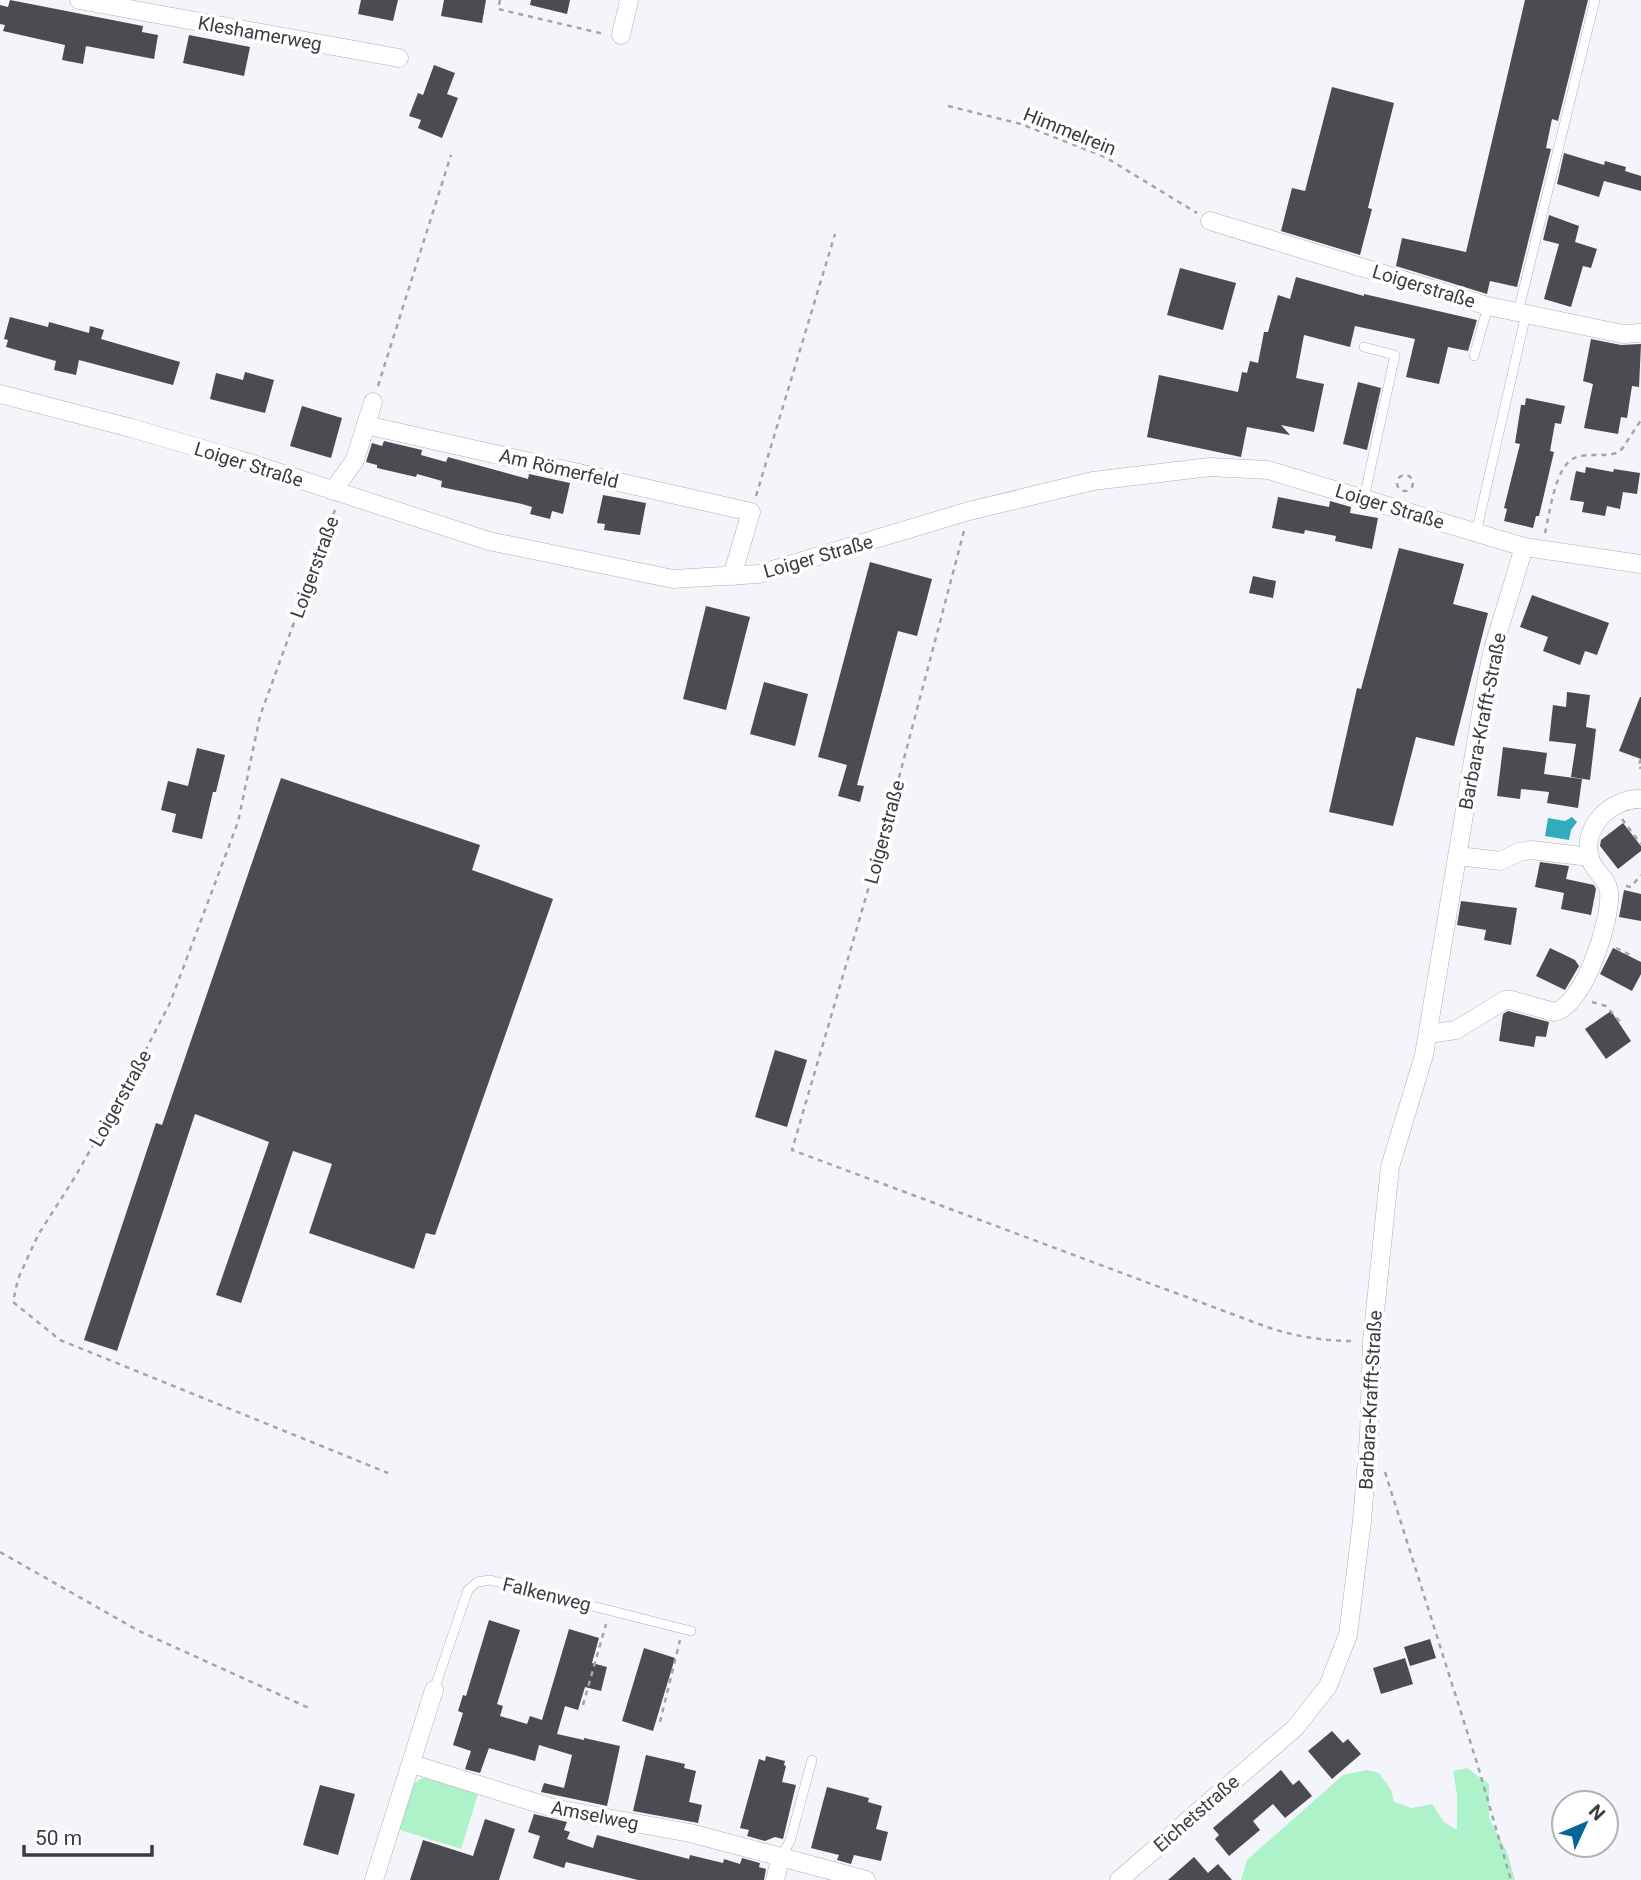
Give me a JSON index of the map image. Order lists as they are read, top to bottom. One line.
{"streets":{"street":["Kleshamerweg","Loigerstraße","Loiger Straße","Am Römerfeld","Barbara-Krafft-Straße","Eichetstraße","Amselweg"],"lane":["Falkenweg"],"path":["Himmelrein"]},"crossings":[["Himmelrein","Loigerstraße"],["Loigerstraße","Loiger Straße"],["Loigerstraße","Am Römerfeld"],["Loigerstraße","Barbara-Krafft-Straße"],["Loiger Straße","Barbara-Krafft-Straße"],["Barbara-Krafft-Straße","Eichetstraße"]],"scale_bar":"50 m","north":"top right"}
